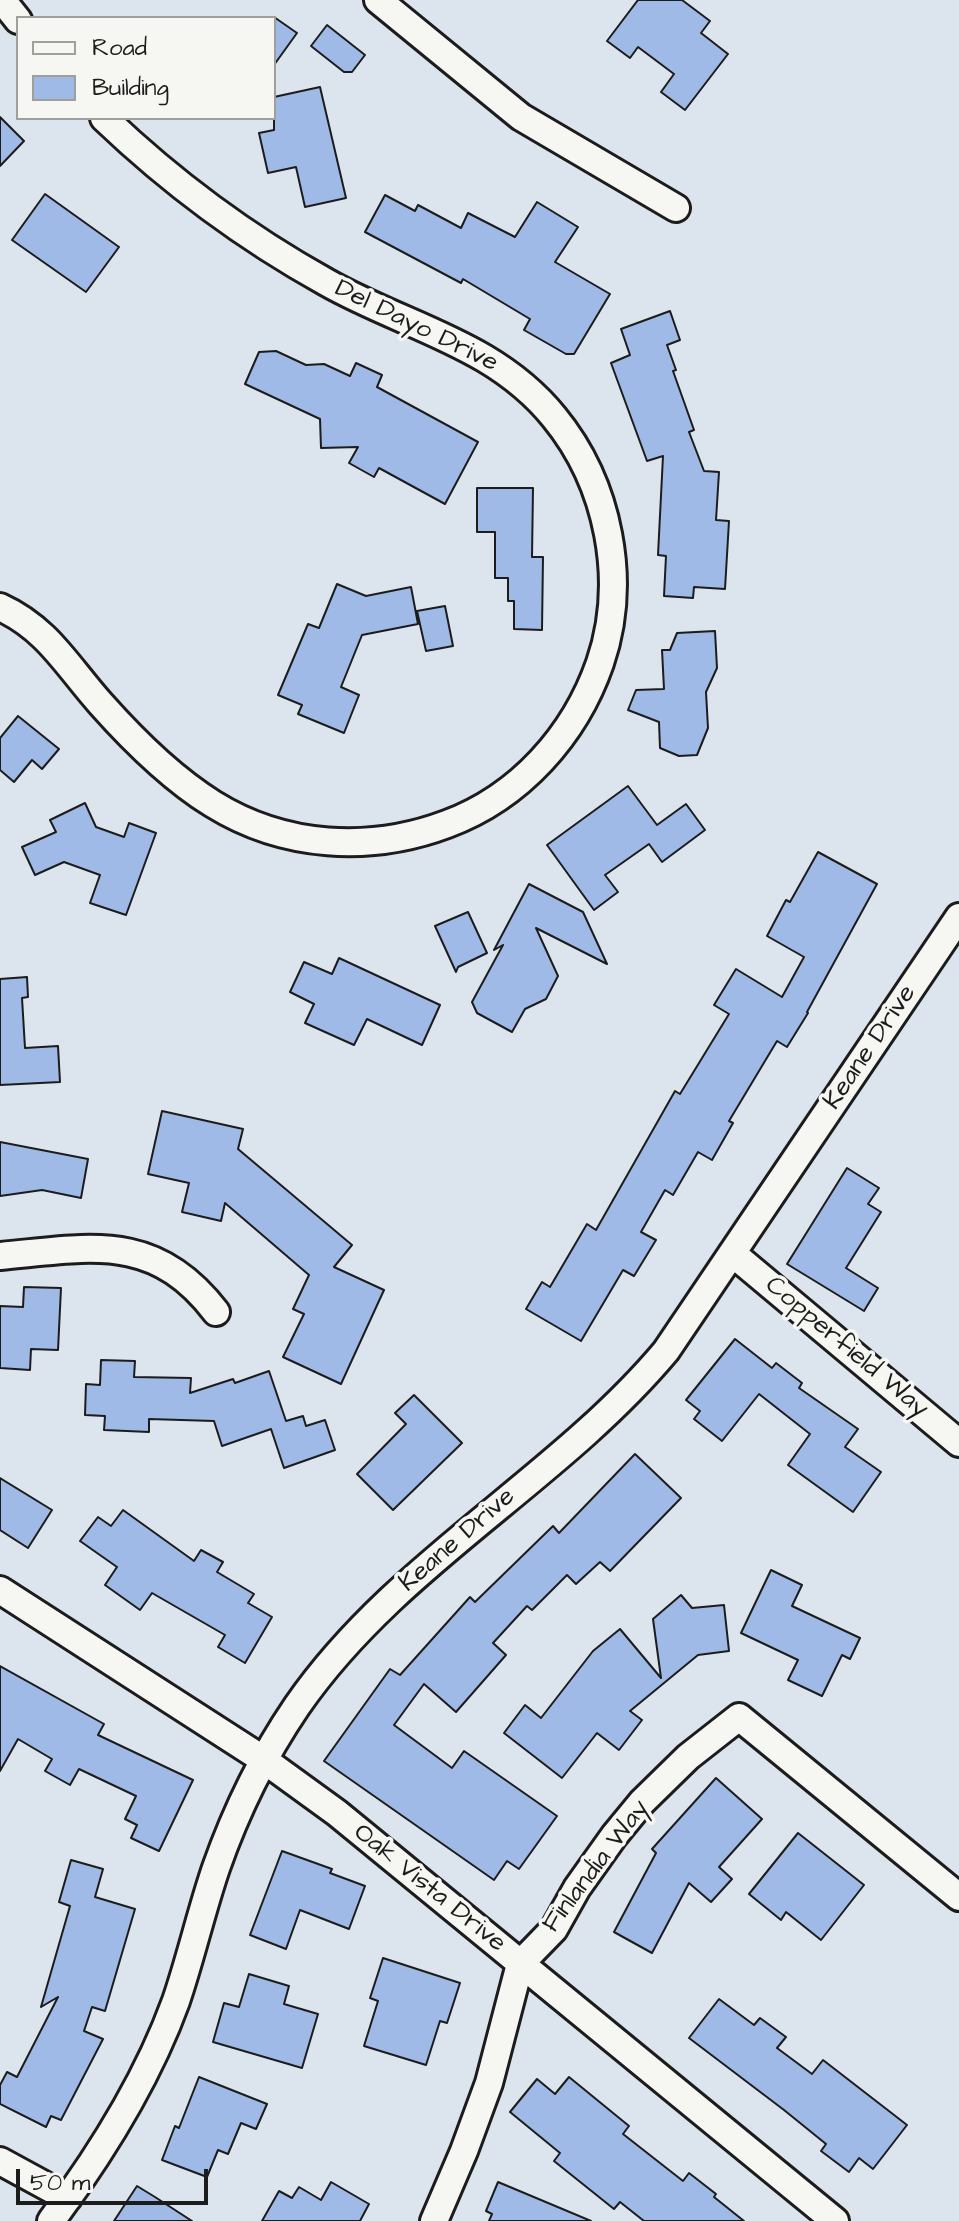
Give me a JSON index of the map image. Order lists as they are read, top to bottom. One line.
{"streets":{"street":["Del Dayo Drive","Keane Drive","Copperfield Way","Finlandia Way","Oak Vista Drive"]},"crossings":[["Keane Drive","Copperfield Way"],["Keane Drive","Oak Vista Drive"],["Finlandia Way","Oak Vista Drive"]],"legend":["Road","Building"],"scale_bar":"50 m"}
